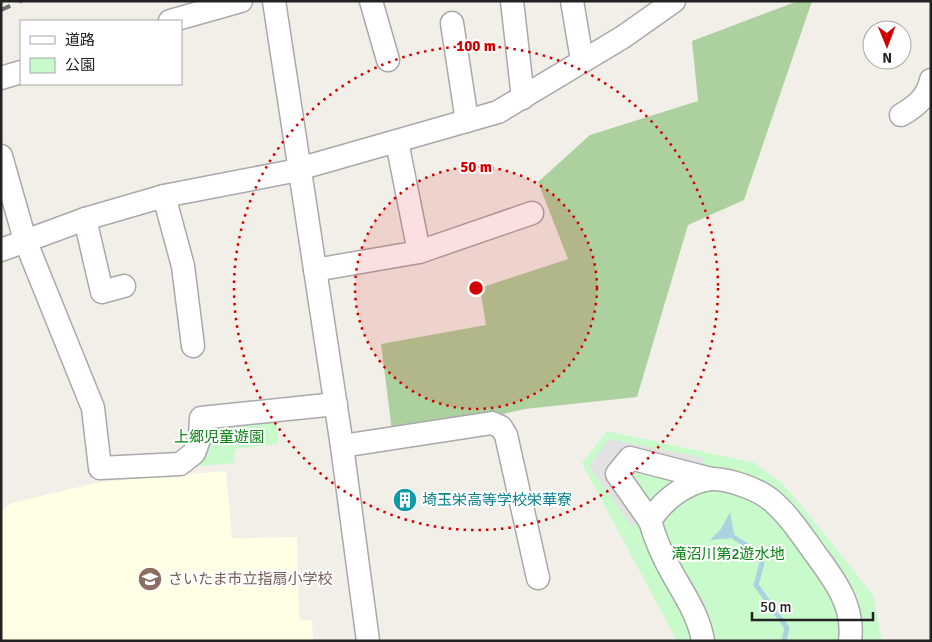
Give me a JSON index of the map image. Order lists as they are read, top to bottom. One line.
{"parks":["上郷児童遊園","滝沼川第2遊水地"],"places":{"building":["埼玉栄高等学校栄華寮"],"school or university":["さいたま市立指扇小学校"]},"legend":["道路","公園"],"scale_bar":"50 m","north":"bottom","rings":["100 m","50 m"]}
